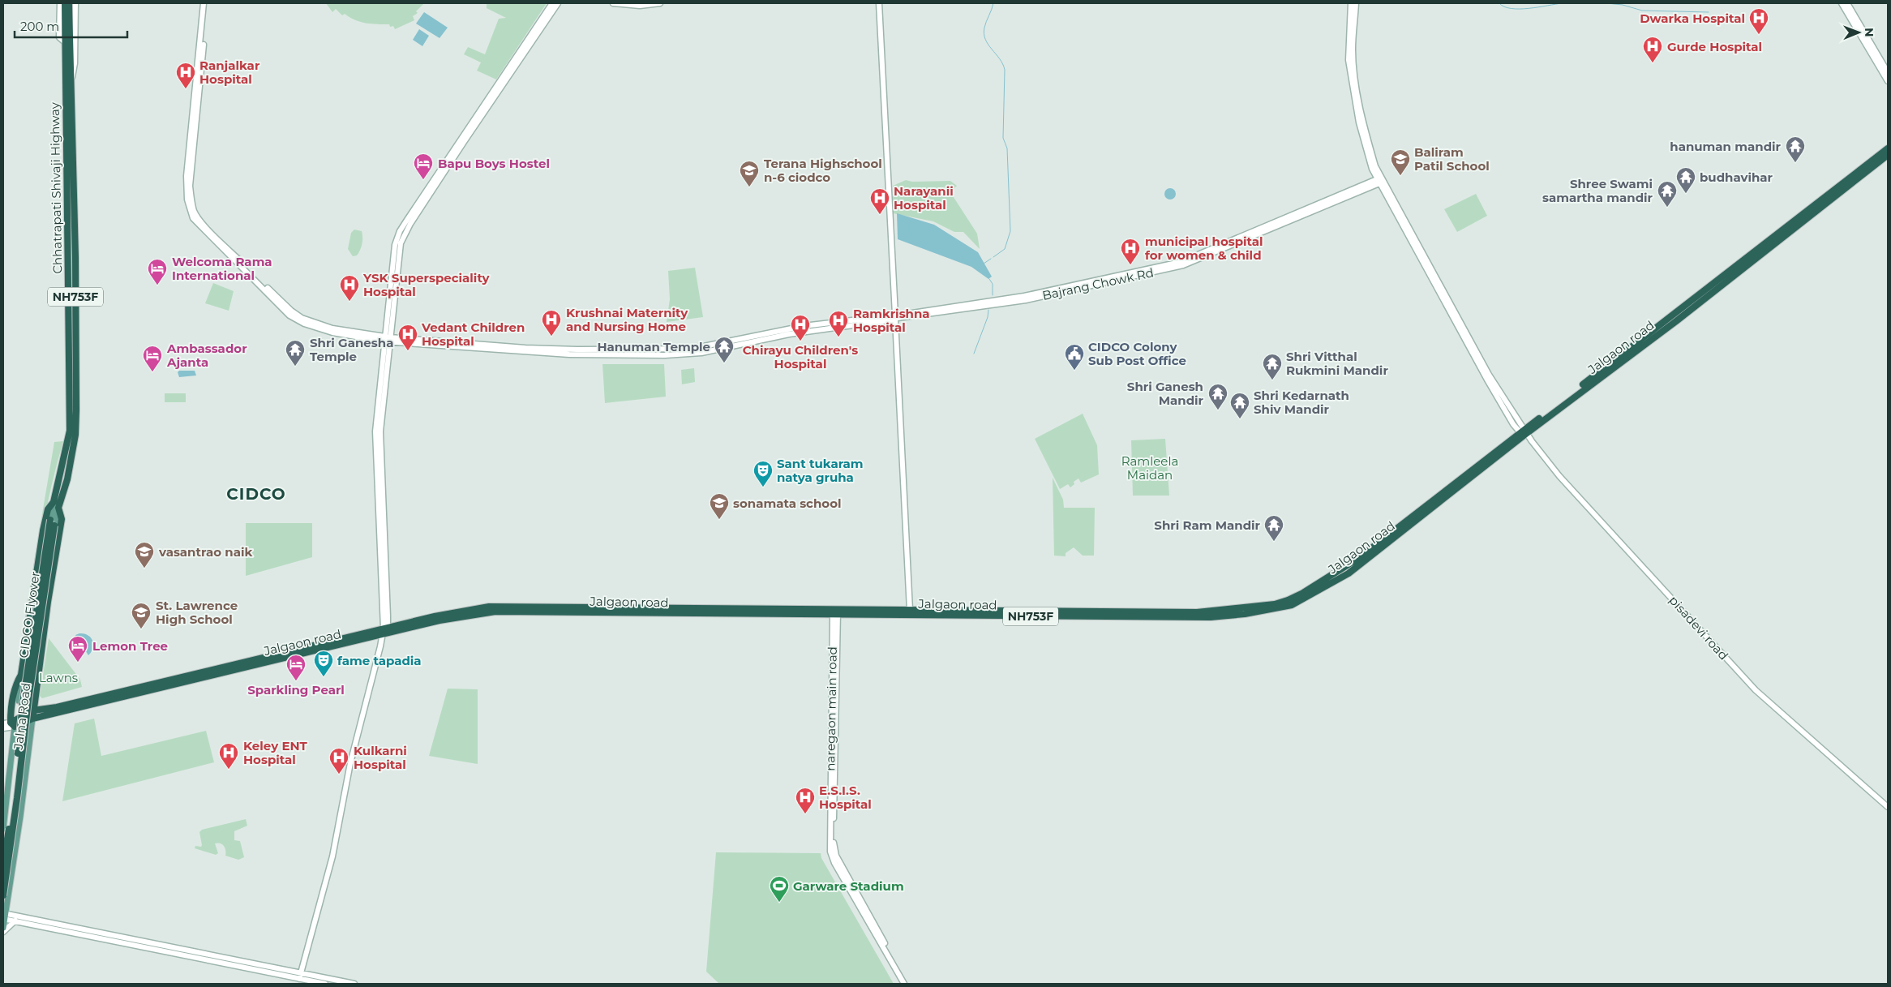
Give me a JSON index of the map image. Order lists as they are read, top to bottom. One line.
{"streets":{"highway":["Chhatrapati Shivaji Highway","NH753F","Jalgaon road","CIDCO Flyover","Jalna Road"],"street":["Bajrang Chowk Rd","pisadevi road","naregaon main road"]},"crossings":[["Chhatrapati Shivaji Highway","NH753F"],["Chhatrapati Shivaji Highway","CIDCO Flyover"],["Chhatrapati Shivaji Highway","Jalna Road"],["Bajrang Chowk Rd","pisadevi road"],["NH753F","Jalgaon road"],["NH753F","CIDCO Flyover"],["Jalgaon road","pisadevi road"],["Jalgaon road","naregaon main road"],["Jalgaon road","Jalna Road"],["CIDCO Flyover","Jalna Road"]],"districts":["CIDCO"],"parks":["Ramleela Maidan","Lawns"],"places":{"hospital":["Dwarka Hospital","Gurde Hospital","Ranjalkar Hospital","Narayanii Hospital","municipal hospital for women & child","YSK Superspeciality Hospital","Krushnai Maternity and Nursing Home","Ramkrishna Hospital","Chirayu Children's Hospital","Vedant Children Hospital","Keley ENT Hospital","Kulkarni Hospital","E.S.I.S. Hospital"],"temple":["hanuman mandir","budhavihar","Shree Swami samartha mandir","Hanuman Temple","Shri Ganesha Temple","Shri Vitthal Rukmini Mandir","Shri Ganesh Mandir","Shri Kedarnath Shiv Mandir","Shri Ram Mandir"],"school or university":["Baliram Patil School","Terana Highschool n-6 ciodco","sonamata school","vasantrao naik","St. Lawrence High School"],"hotel":["Bapu Boys Hostel","Welcoma Rama International","Ambassador Ajanta","Lemon Tree","Sparkling Pearl"],"public building":["CIDCO Colony Sub Post Office"],"theatre":["Sant tukaram natya gruha","fame tapadia"],"sports":["Garware Stadium"]},"scale_bar":"200 m","north":"right"}
